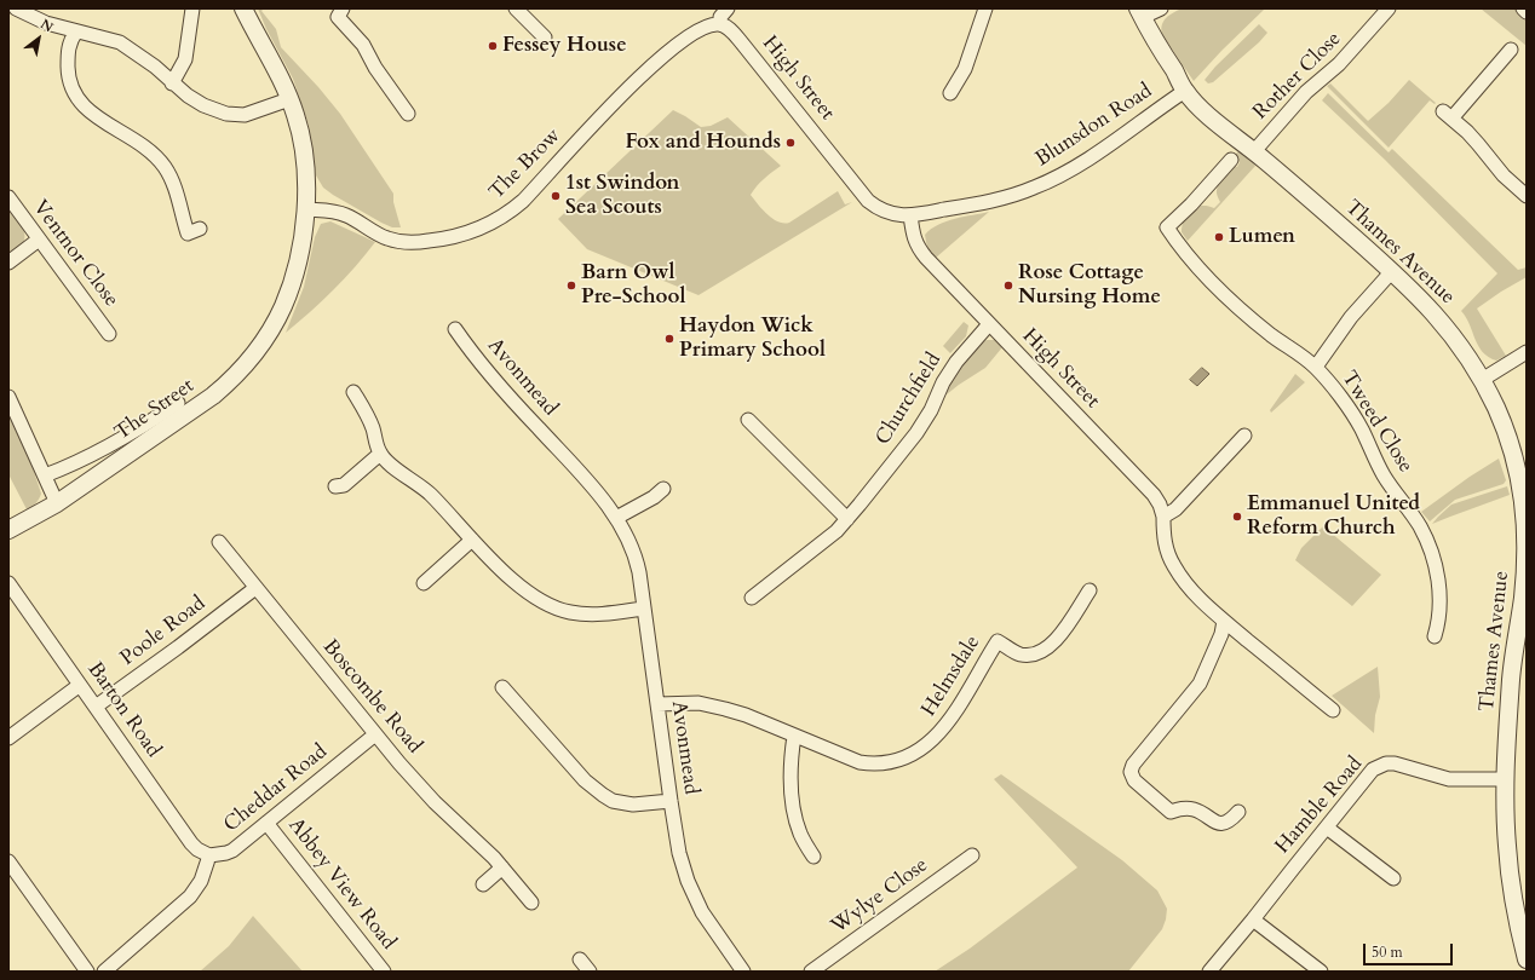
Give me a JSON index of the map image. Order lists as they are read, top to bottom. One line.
{"streets":{"street":["Rother Close","High Street","Blunsdon Road","The Brow","Thames Avenue","Ventnor Close","Avonmead","Churchfield","The Street","Tweed Close","Poole Road","Helmsdale","Boscombe Road","Barton Road","Cheddar Road","Hamble Road","Abbey View Road","Wylye Close"]},"crossings":[["Rother Close","Thames Avenue"],["High Street","Blunsdon Road"],["High Street","The Brow"],["High Street","Churchfield"],["Blunsdon Road","Thames Avenue"],["The Brow","The Street"],["Thames Avenue","Tweed Close"],["Thames Avenue","Hamble Road"],["Avonmead","Helmsdale"],["Poole Road","Boscombe Road"],["Poole Road","Barton Road"],["Boscombe Road","Cheddar Road"],["Barton Road","Cheddar Road"],["Cheddar Road","Abbey View Road"]],"places":["Fessey House","Fox and Hounds","1st Swindon Sea Scouts","Lumen","Barn Owl Pre-School","Rose Cottage Nursing Home","Haydon Wick Primary School","Emmanuel United Reform Church"],"scale_bar":"50 m","north":"top right"}
